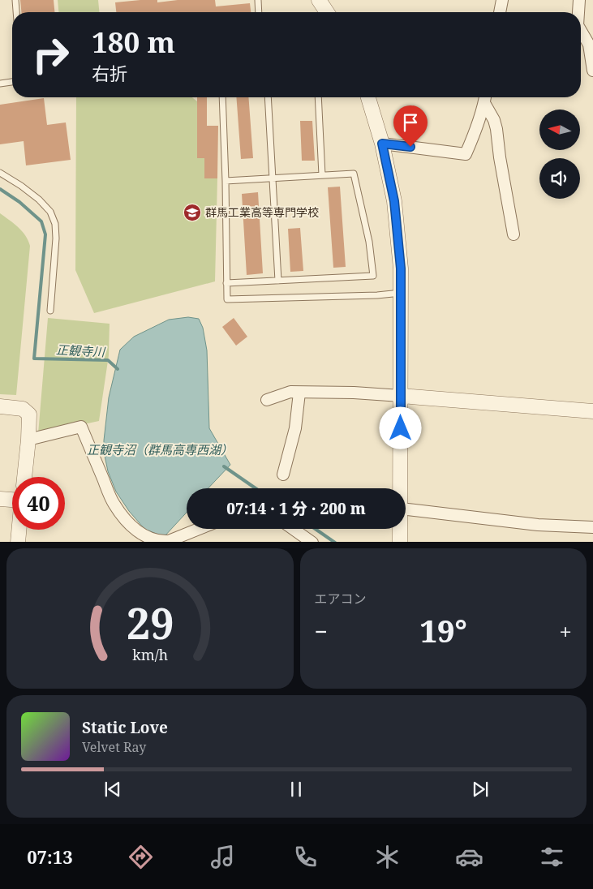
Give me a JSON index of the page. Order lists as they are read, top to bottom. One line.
{"water":["正観寺川","正観寺沼（群馬高専西湖）"],"places":{"school or university":["群馬工業高等専門学校"]},"north":"left","page":{"turn":["180 m","右折"],"limit":"40","trip":"07:14 · 1 分 · 200 m","tile":"エアコン","heat":["−","19°","+"],"song":["Static Love","Velvet Ray"],"tabs":"07:13","gauge":["29","km/h"]}}
